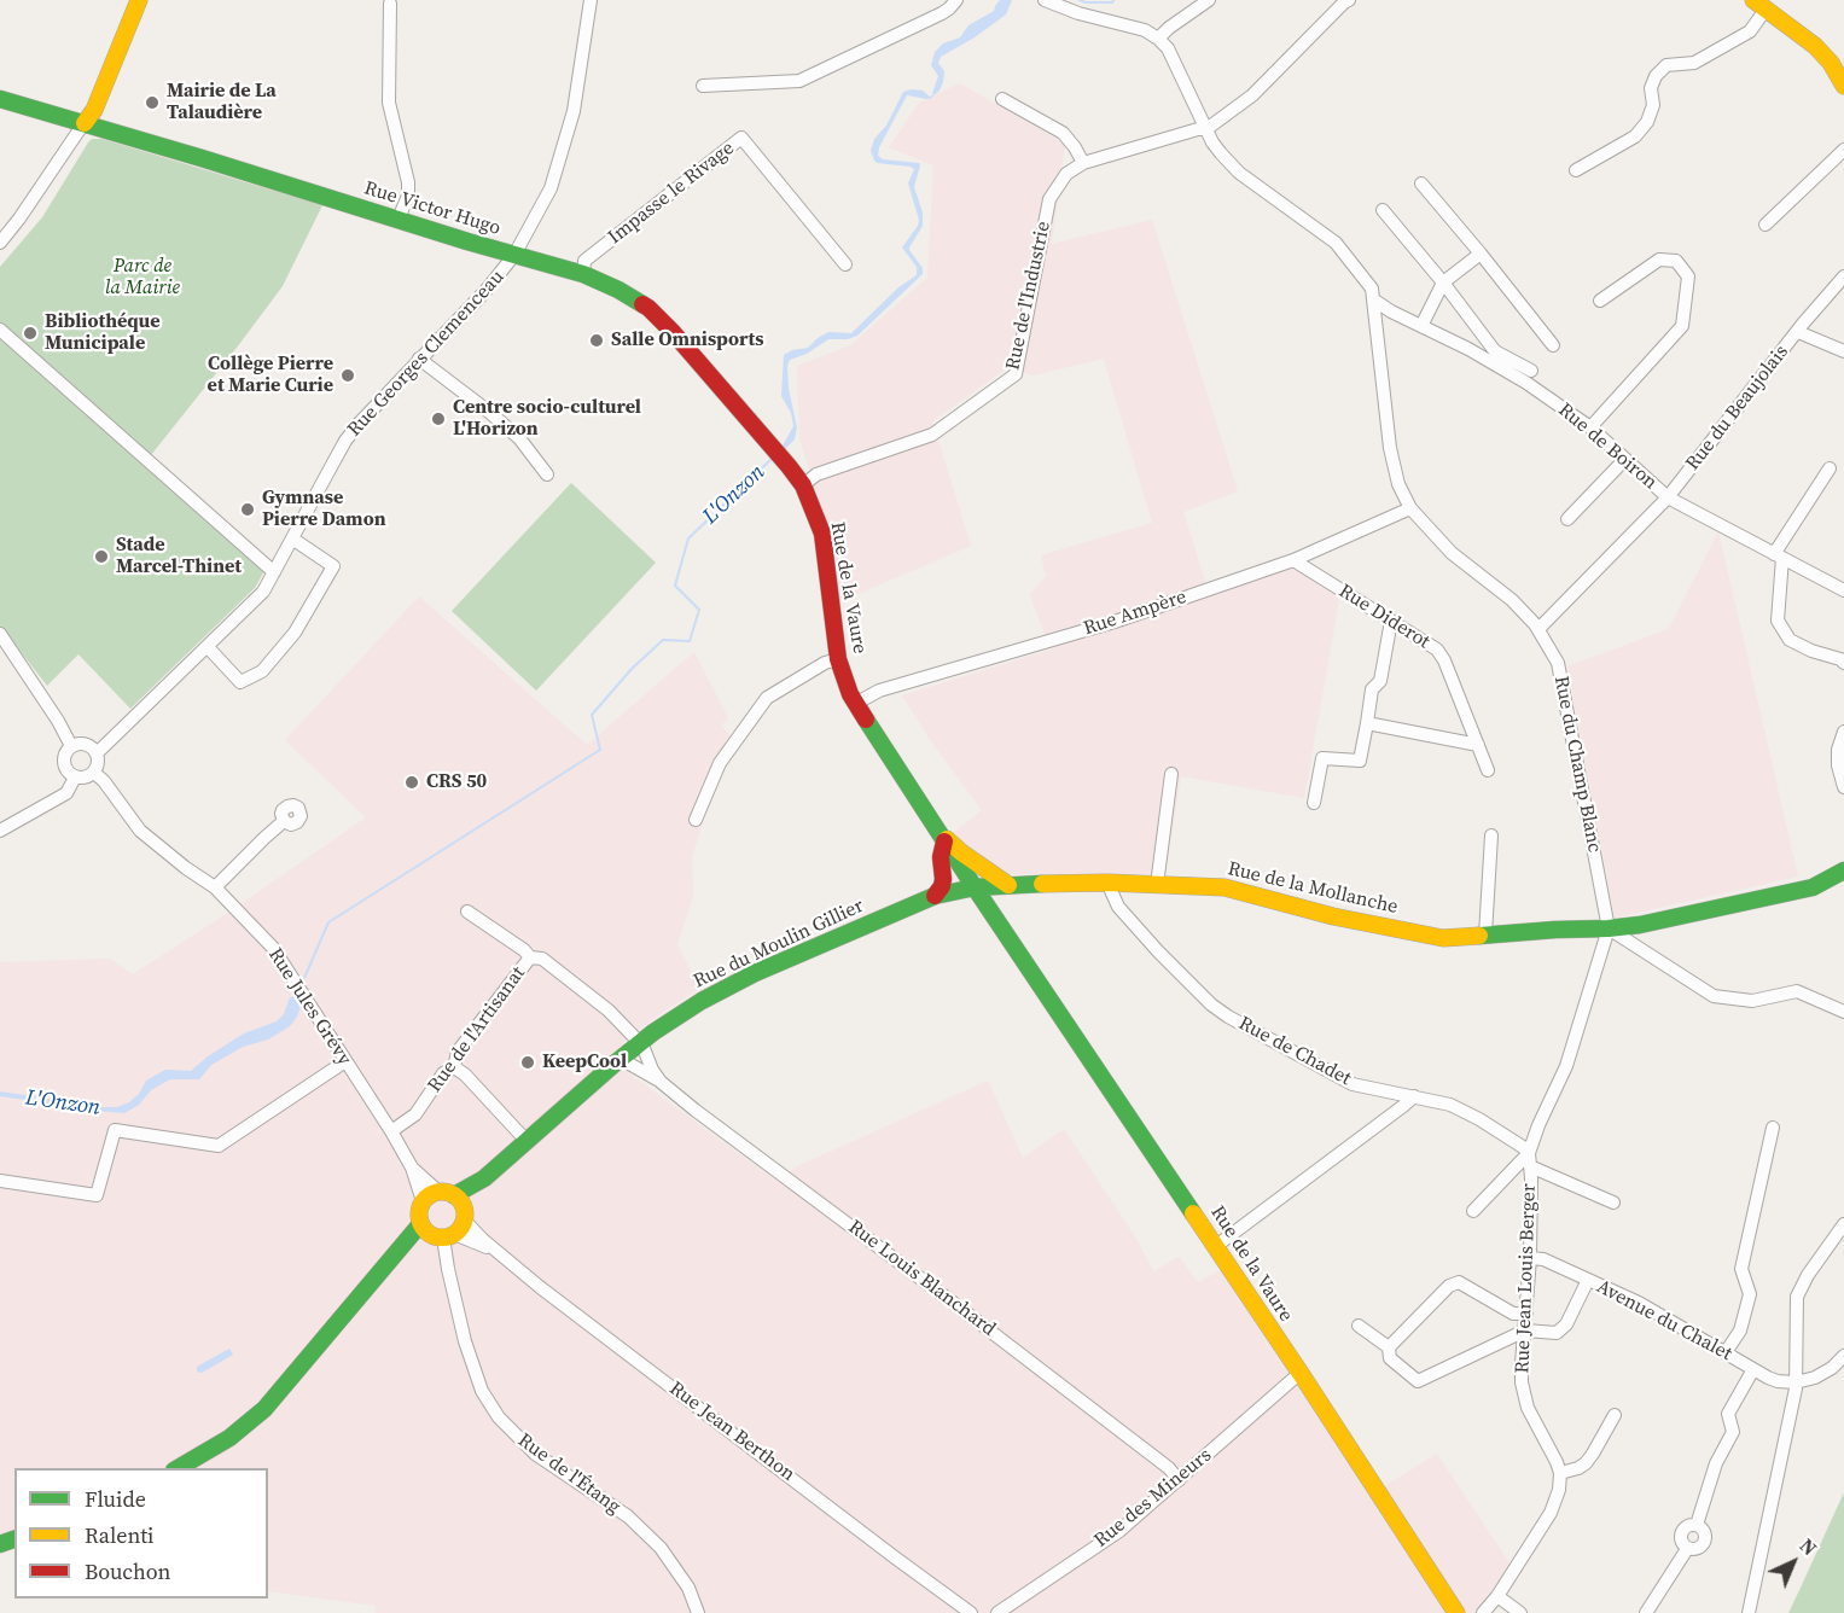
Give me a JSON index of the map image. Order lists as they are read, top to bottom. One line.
{"streets":{"main road":["Rue Victor Hugo","Rue de la Vaure","Rue de la Mollanche","Rue du Moulin Gillier"],"street":["Impasse le Rivage","Rue de l'Industrie","Rue Georges Clemenceau","Rue du Beaujolais","Rue de Boiron","Rue Ampère","Rue Diderot","Rue du Champ Blanc","Rue Jules Grévy","Rue de l'Artisanat","Rue de Chadet","Rue Louis Blanchard","Rue Jean Louis Berger","Avenue du Chalet","Rue Jean Berthon","Rue de l'Étang","Rue des Mineurs"]},"crossings":[["Impasse le Rivage","Rue Victor Hugo"],["Rue Victor Hugo","Rue Georges Clemenceau"],["Rue Victor Hugo","Rue de la Vaure"],["Rue de l'Industrie","Rue de la Vaure"],["Rue de l'Industrie","Rue du Champ Blanc"],["Rue Georges Clemenceau","Rue Jules Grévy"],["Rue du Beaujolais","Rue de Boiron"],["Rue du Beaujolais","Rue du Champ Blanc"],["Rue de Boiron","Rue du Champ Blanc"],["Rue de la Vaure","Rue Ampère"],["Rue de la Vaure","Rue de la Mollanche"],["Rue de la Vaure","Rue du Moulin Gillier"],["Rue de la Vaure","Rue des Mineurs"],["Rue Ampère","Rue Diderot"],["Rue Ampère","Rue du Champ Blanc"],["Rue du Champ Blanc","Rue de la Mollanche"],["Rue du Champ Blanc","Rue Jean Louis Berger"],["Rue de la Mollanche","Rue du Moulin Gillier"],["Rue de la Mollanche","Rue de Chadet"],["Rue de la Mollanche","Rue Jean Louis Berger"],["Rue du Moulin Gillier","Rue Jules Grévy"],["Rue du Moulin Gillier","Rue de l'Artisanat"],["Rue du Moulin Gillier","Rue Louis Blanchard"],["Rue du Moulin Gillier","Rue Jean Berthon"],["Rue du Moulin Gillier","Rue de l'Étang"],["Rue Jules Grévy","Rue de l'Artisanat"],["Rue Jules Grévy","Rue Jean Berthon"],["Rue Jules Grévy","Rue de l'Étang"],["Rue de l'Artisanat","Rue Louis Blanchard"],["Rue de Chadet","Rue Jean Louis Berger"],["Rue Louis Blanchard","Rue des Mineurs"],["Rue Jean Louis Berger","Avenue du Chalet"],["Rue Jean Berthon","Rue de l'Étang"]],"water":["L'Onzon"],"parks":["Parc de la Mairie"],"places":["Mairie de La Talaudière","Bibliothéque Municipale","Salle Omnisports","Collège Pierre et Marie Curie","Centre socio-culturel L'Horizon","Gymnase Pierre Damon","Stade Marcel-Thinet","CRS 50","KeepCool"],"legend":["Fluide","Ralenti","Bouchon"],"north":"top right"}
